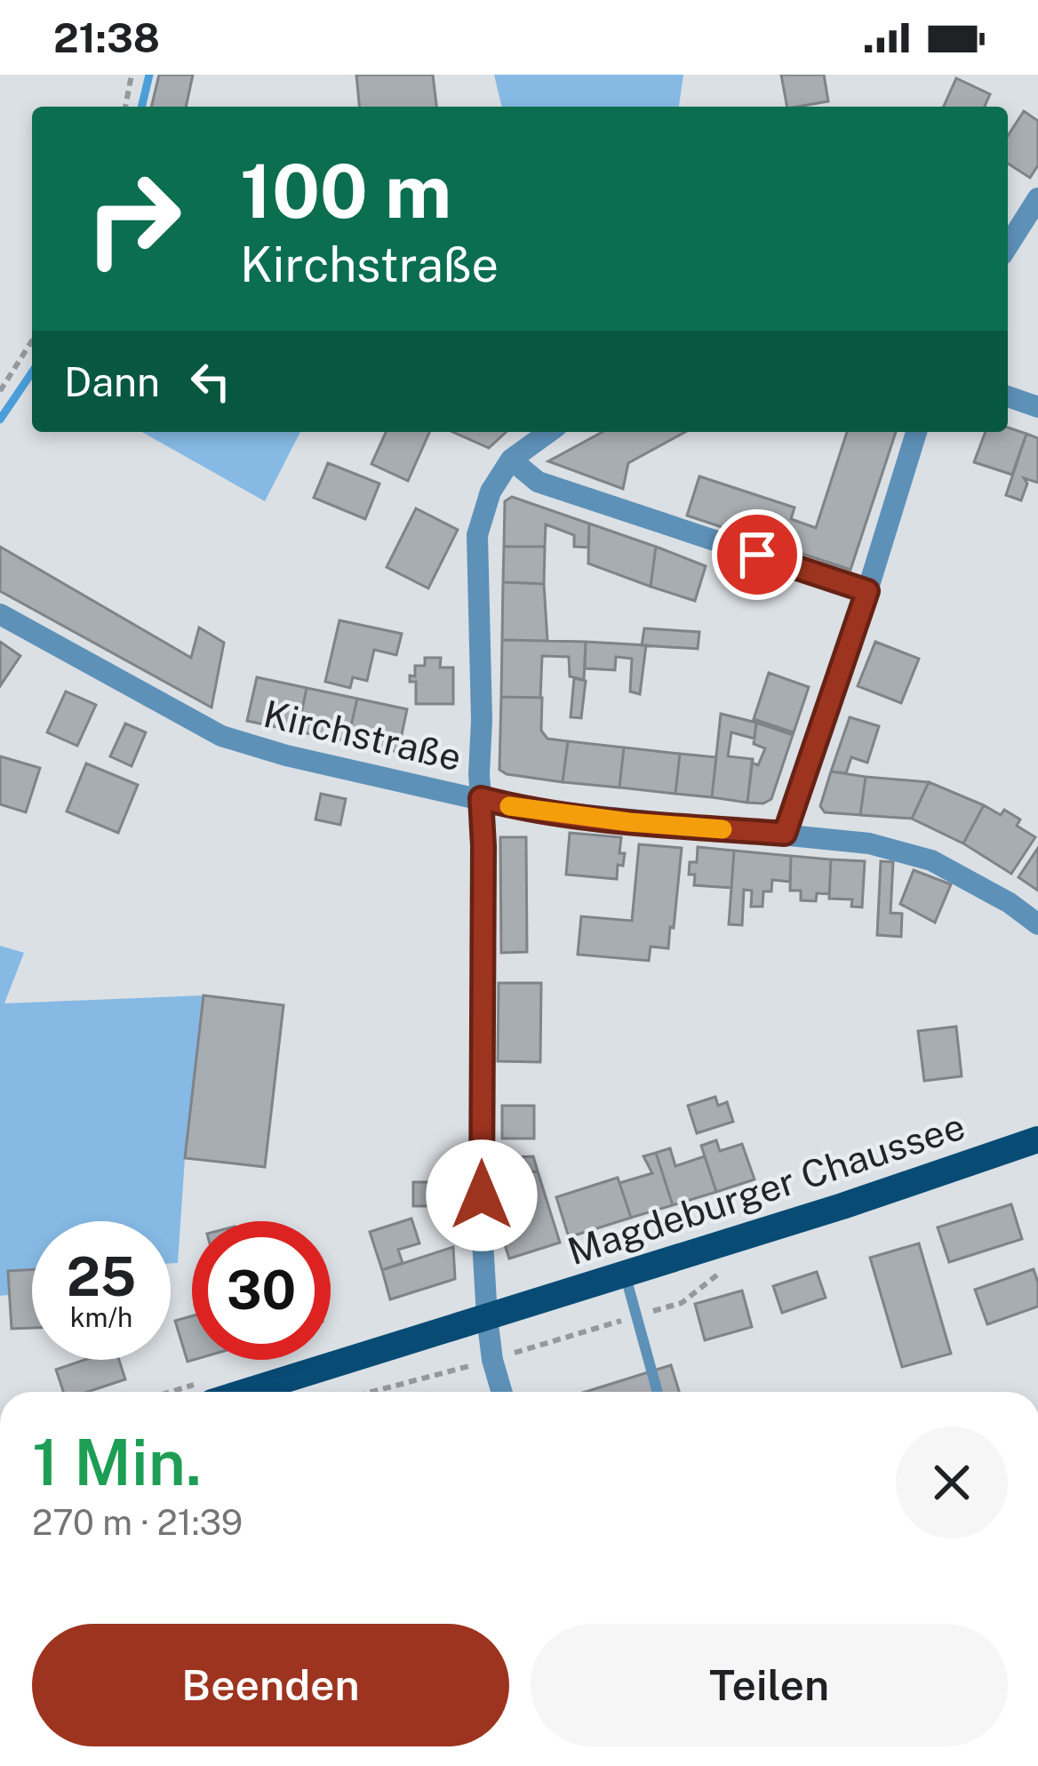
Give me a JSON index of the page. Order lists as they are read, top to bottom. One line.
{"streets":{"main road":["Magdeburger Chaussee"],"street":["Kirchstraße"]},"page":{"status":"21:38","turn":["100 m","Kirchstraße"],"then":"Dann","speed":"25 km/h","limit":"30","heading":["1 Min.","270 m · 21:39"],"buttons":["Beenden","Teilen"]}}
